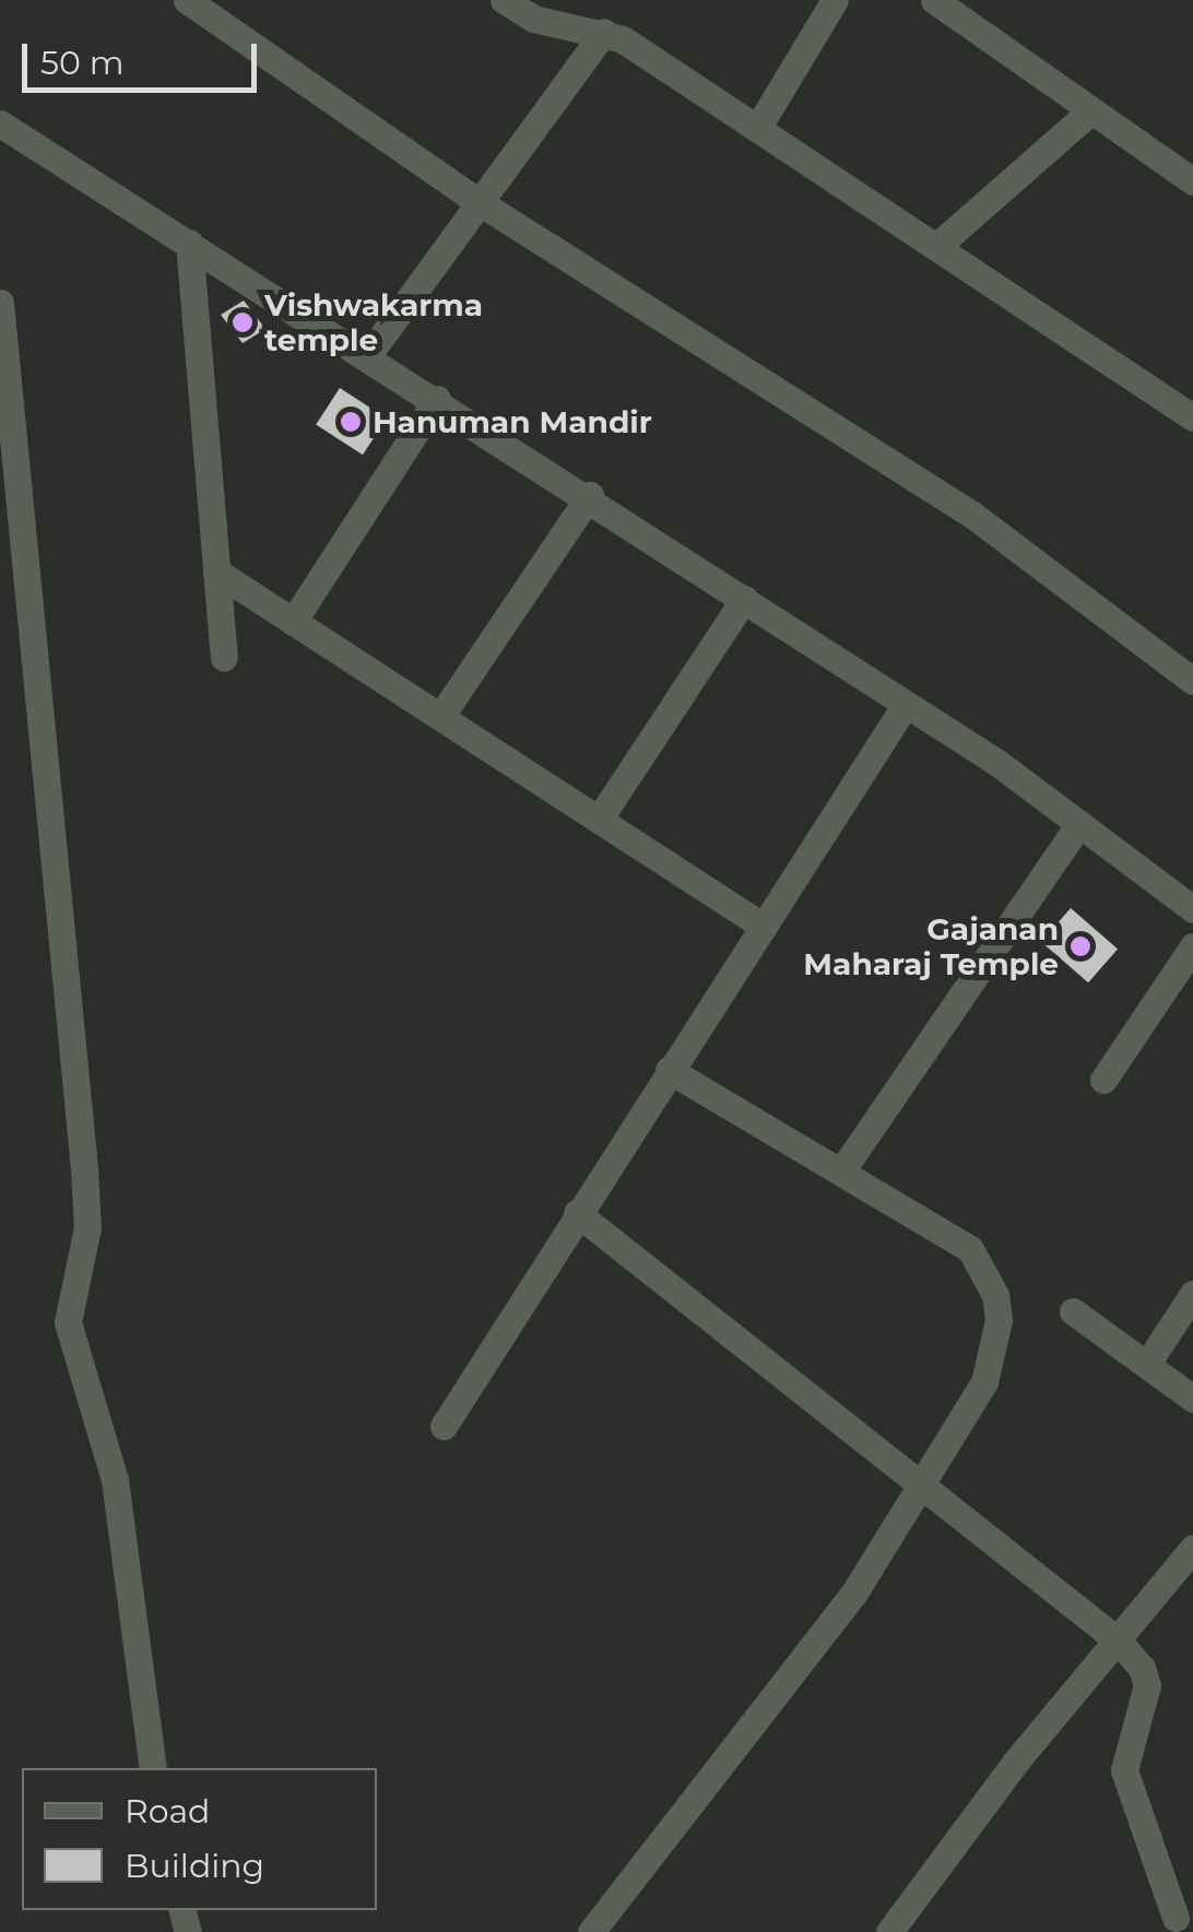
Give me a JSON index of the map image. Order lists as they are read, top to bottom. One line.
{"places":["Vishwakarma temple","Hanuman Mandir","Gajanan Maharaj Temple"],"legend":["Road","Building"],"scale_bar":"50 m"}
